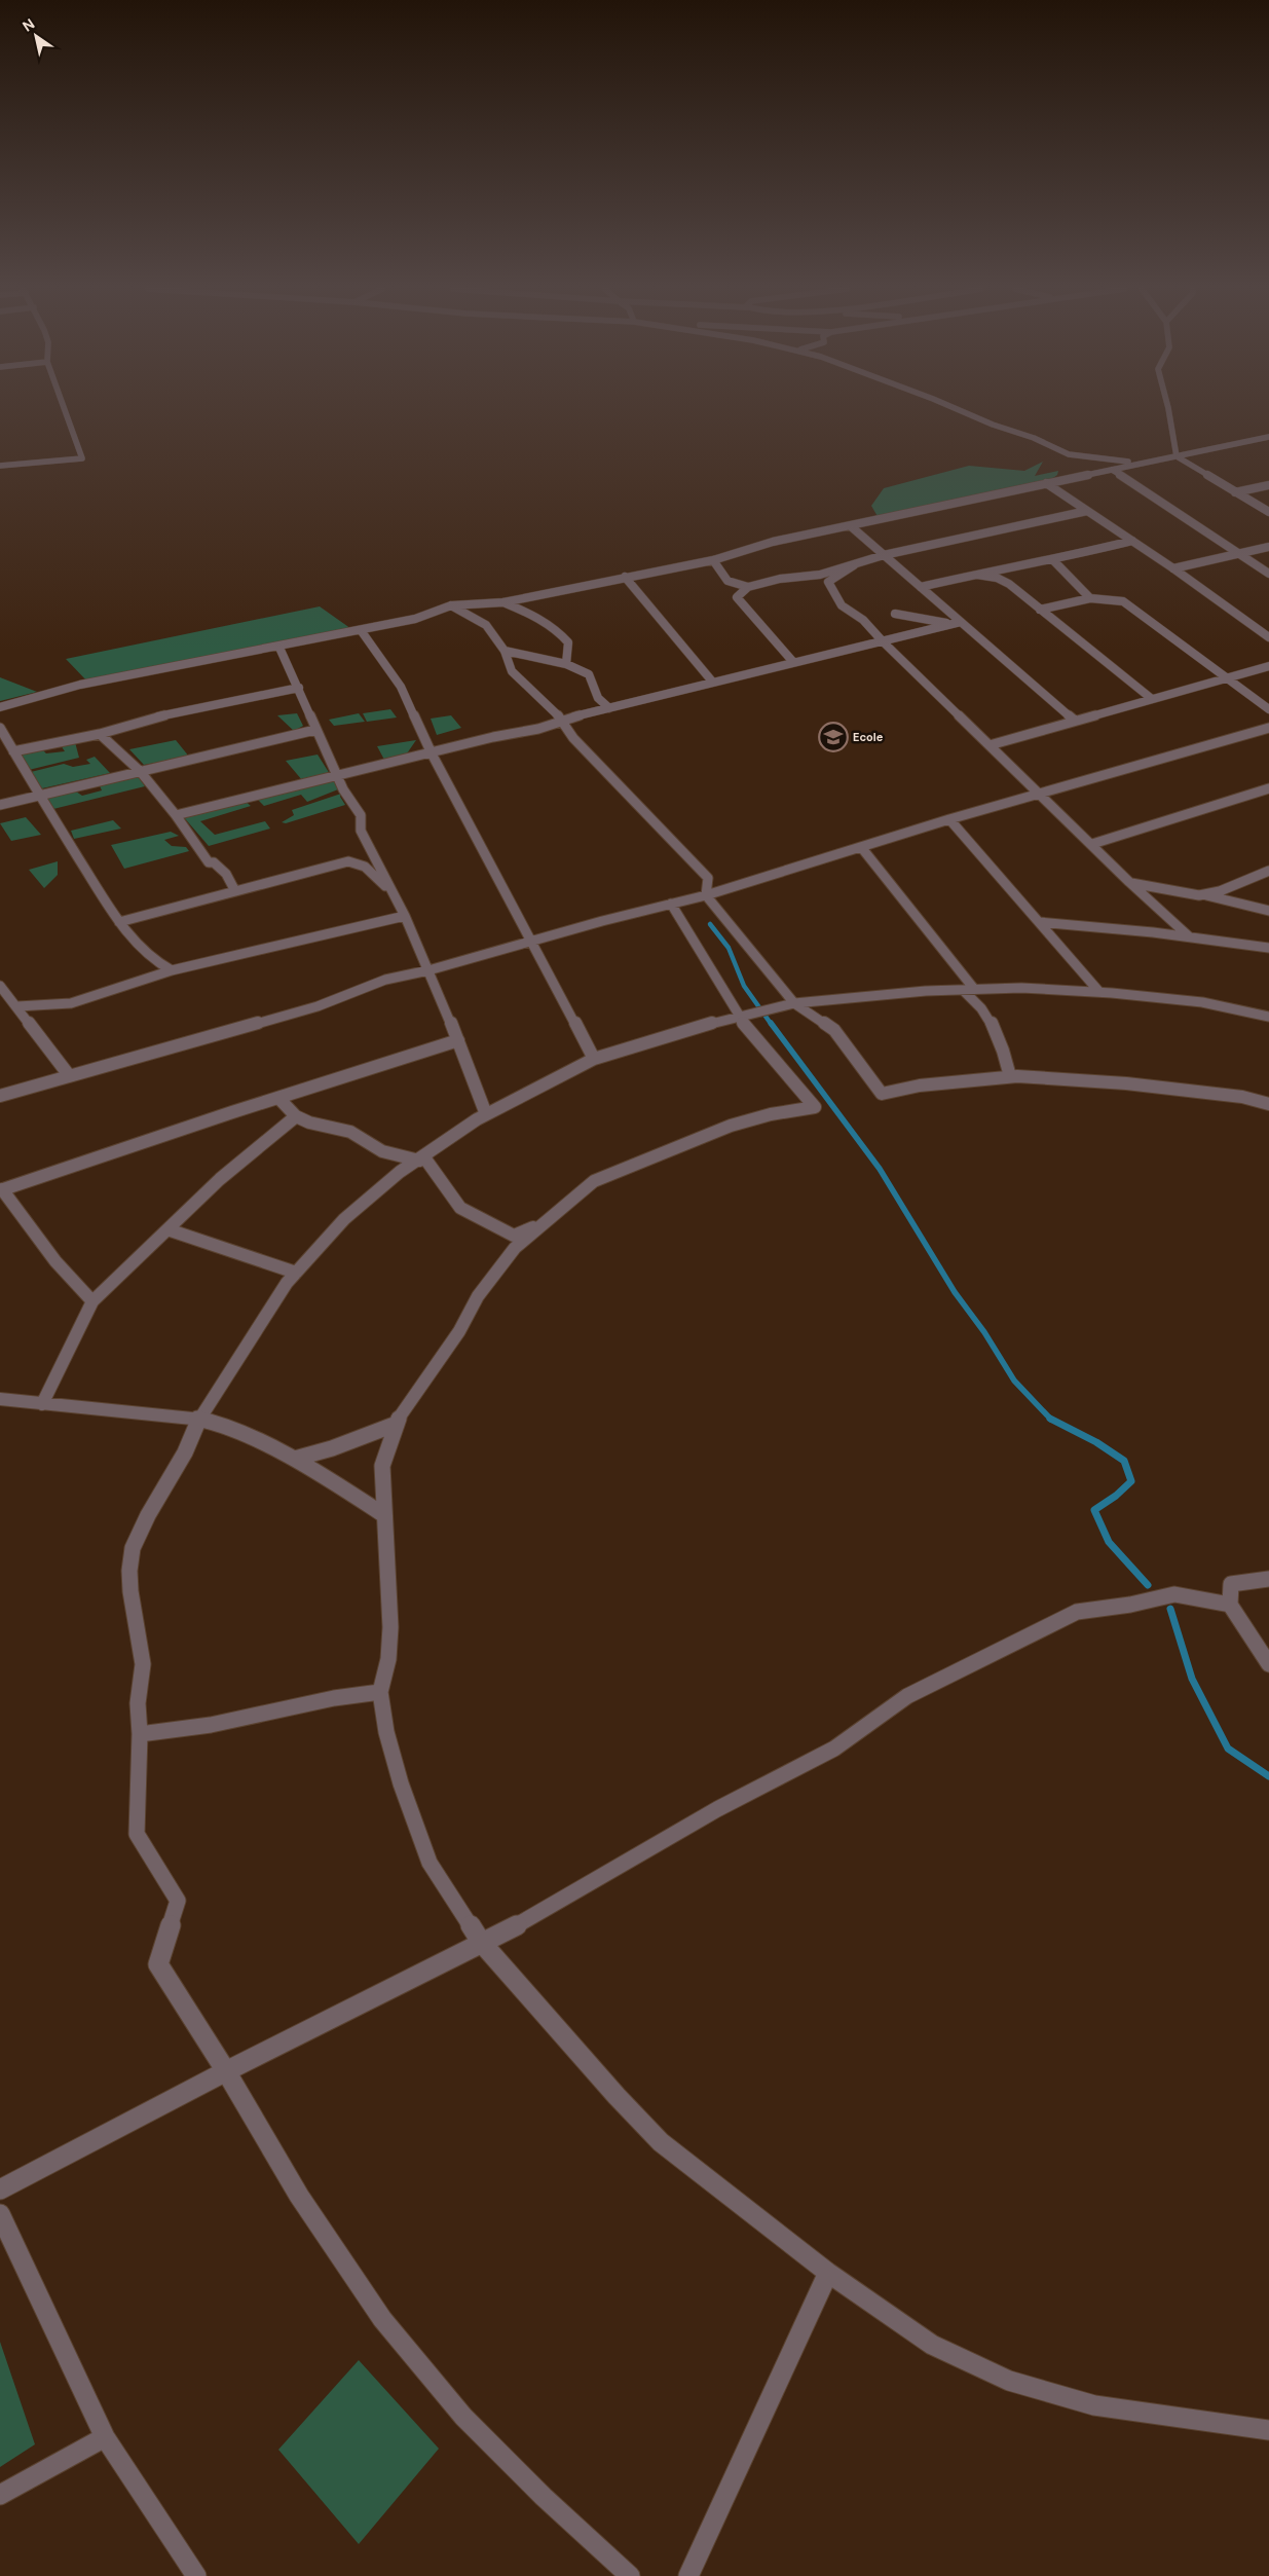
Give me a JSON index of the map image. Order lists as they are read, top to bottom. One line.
{"places":{"school or university":["Ecole"]},"north":"top left"}
